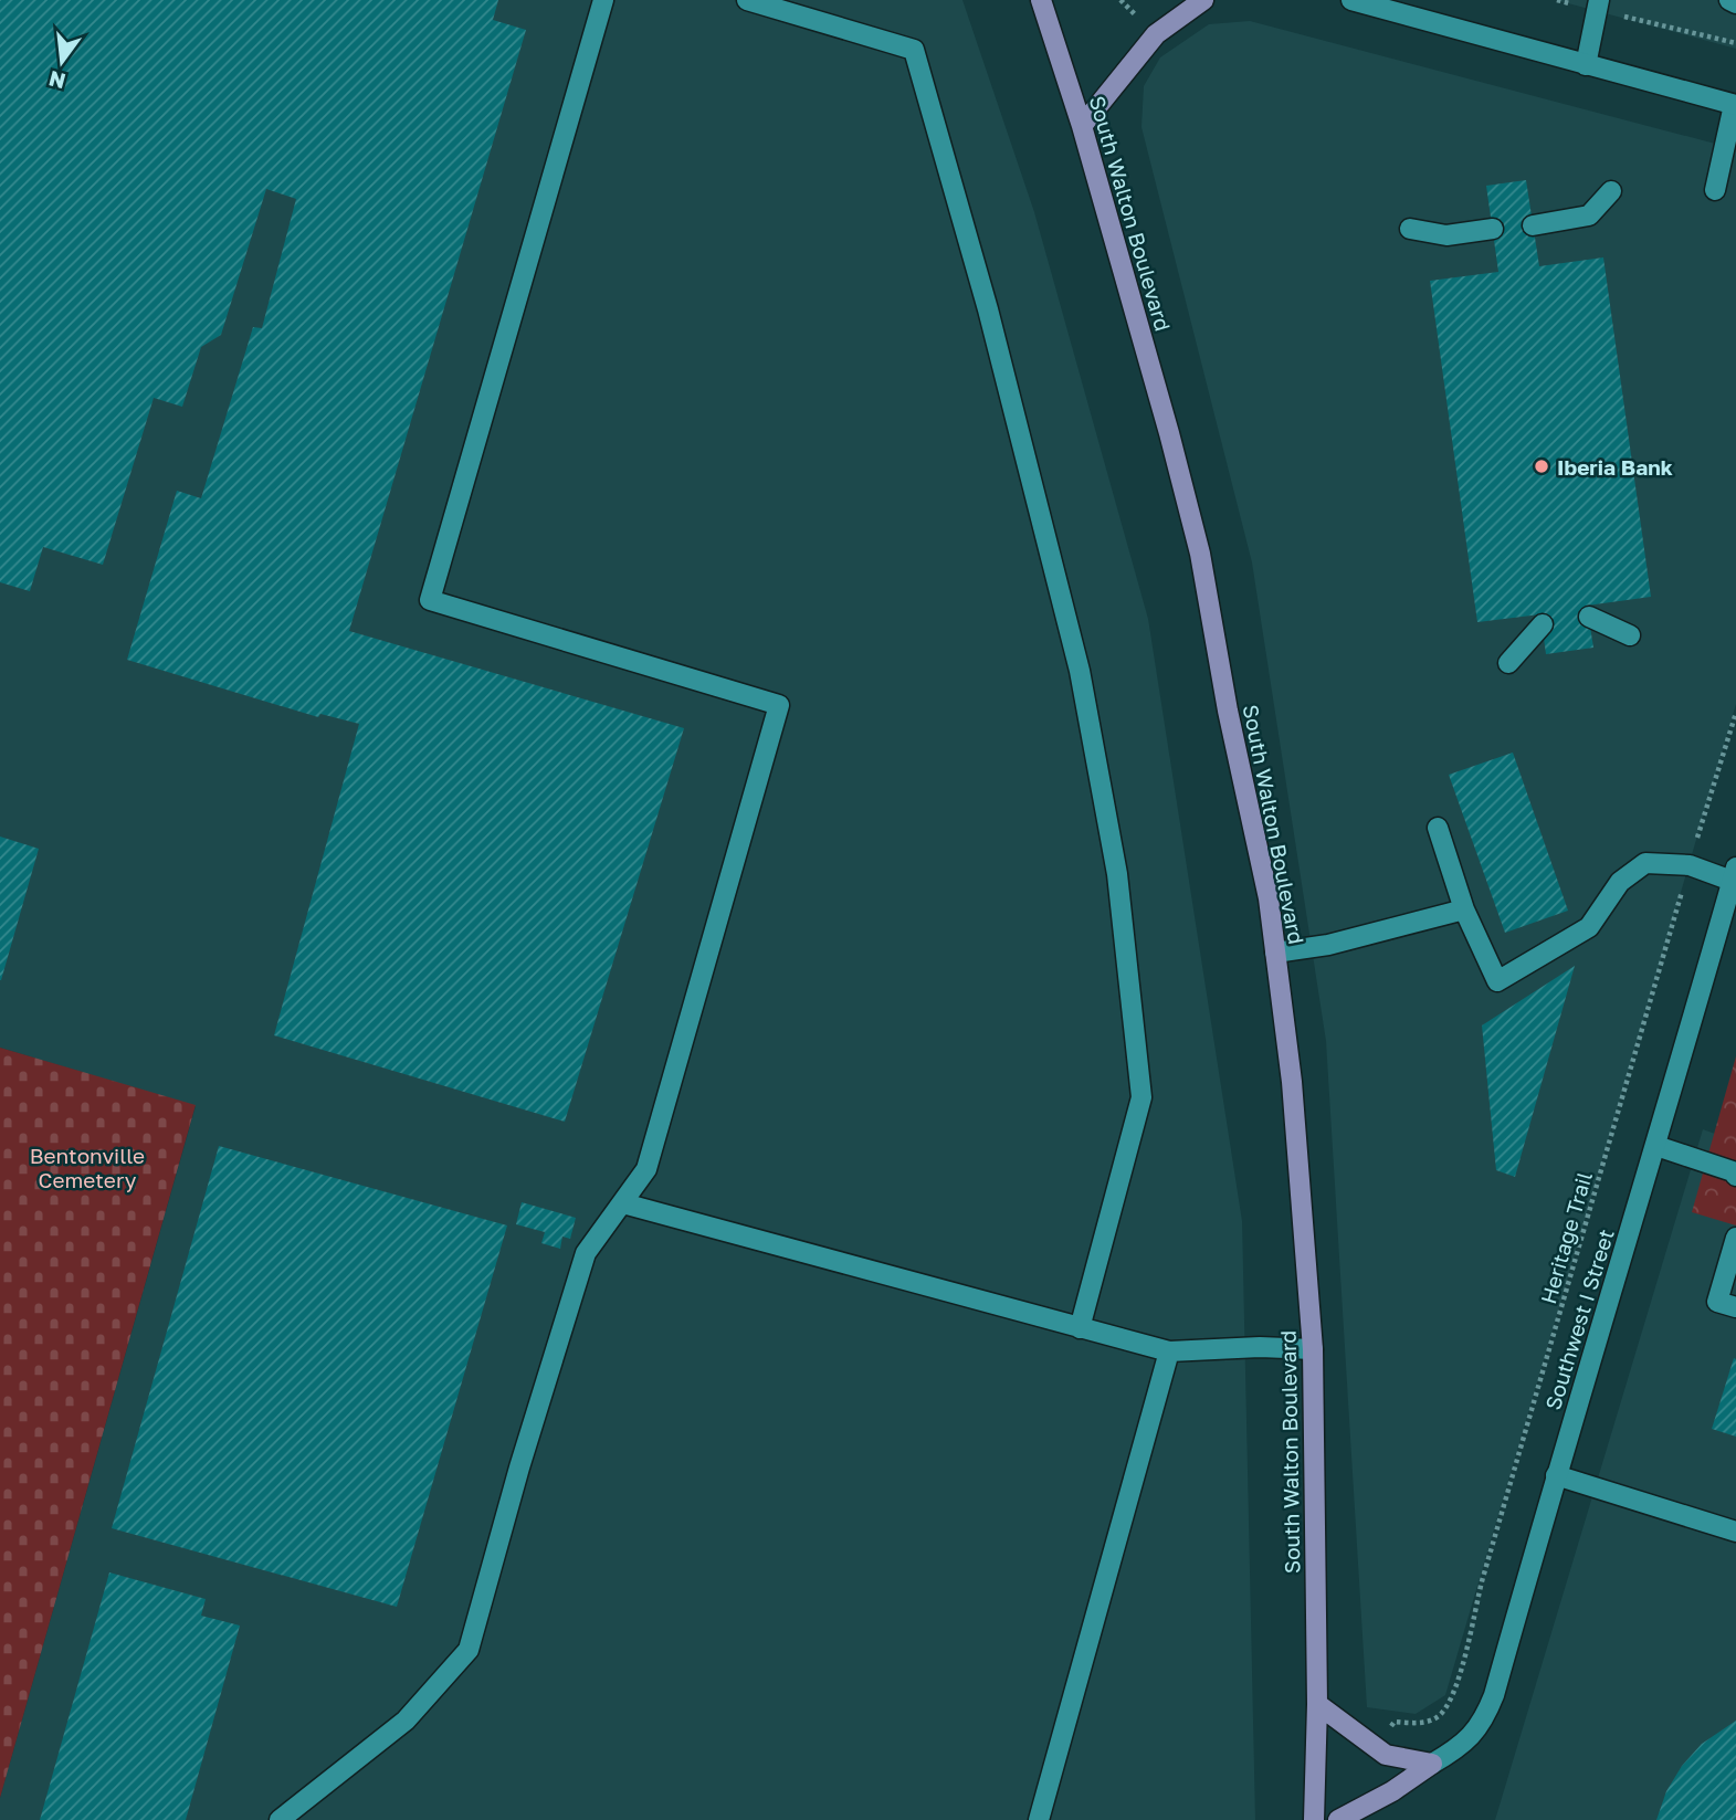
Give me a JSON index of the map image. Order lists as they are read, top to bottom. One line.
{"streets":{"main road":["South Walton Boulevard","Southwest I Street"],"path":["Heritage Trail"]},"parks":["Bentonville Cemetery"],"places":["Iberia Bank"],"north":"bottom"}
